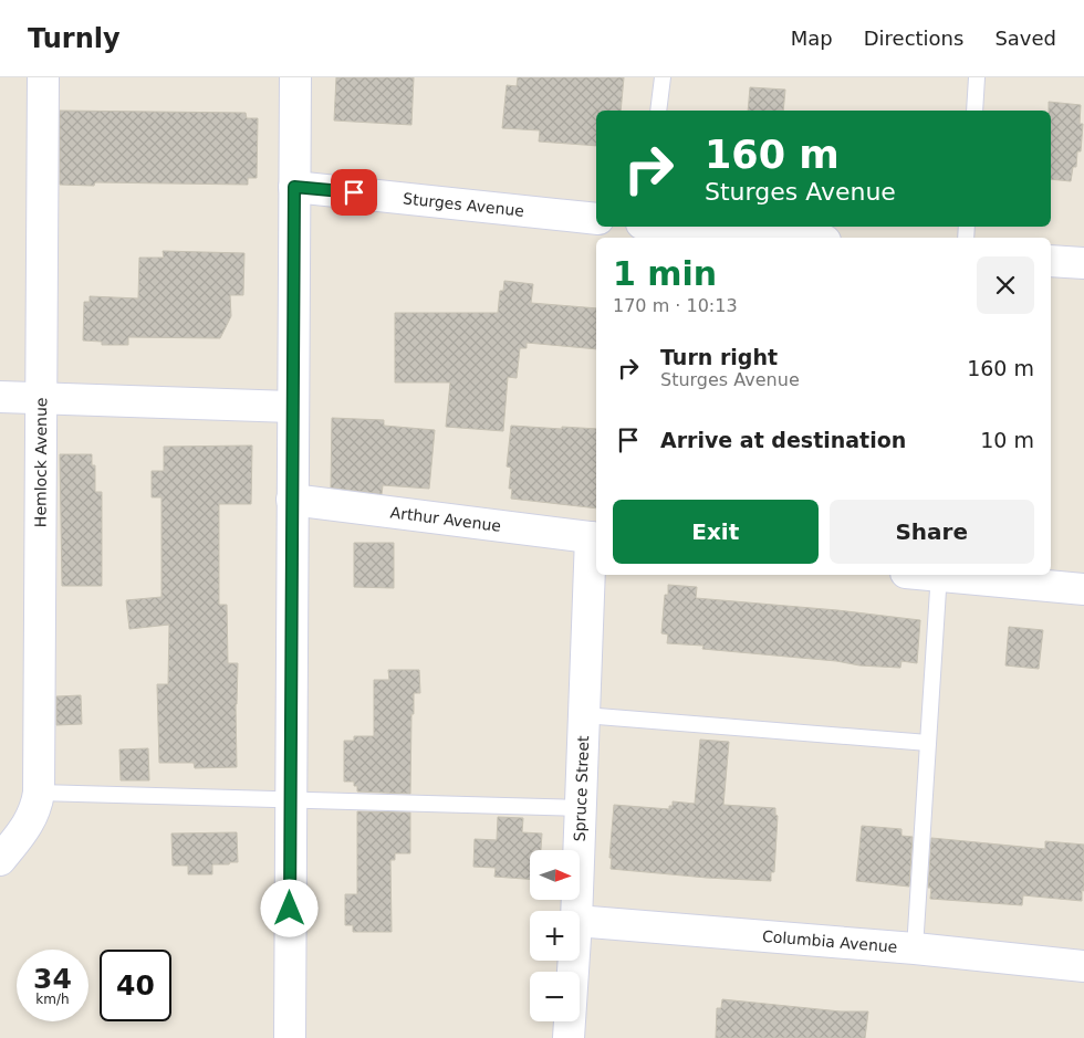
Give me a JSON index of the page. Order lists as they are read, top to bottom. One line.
{"streets":{"street":["Sturges Avenue","Hemlock Avenue","Arthur Avenue","Spruce Street","Columbia Avenue"]},"crossings":[["Arthur Avenue","Spruce Street"]],"north":"right","page":{"header":"Turnly","nav":["Map","Directions","Saved"],"turn":["160 m","Sturges Avenue"],"heading":["1 min","170 m · 10:13"],"list":[{"name":"Turn right","note":"Sturges Avenue","value":"160 m"},{"name":"Arrive at destination","value":"10 m"}],"buttons":["Exit","Share"],"map_buttons":["+","−"],"speed":"34 km/h","limit":"40"}}
